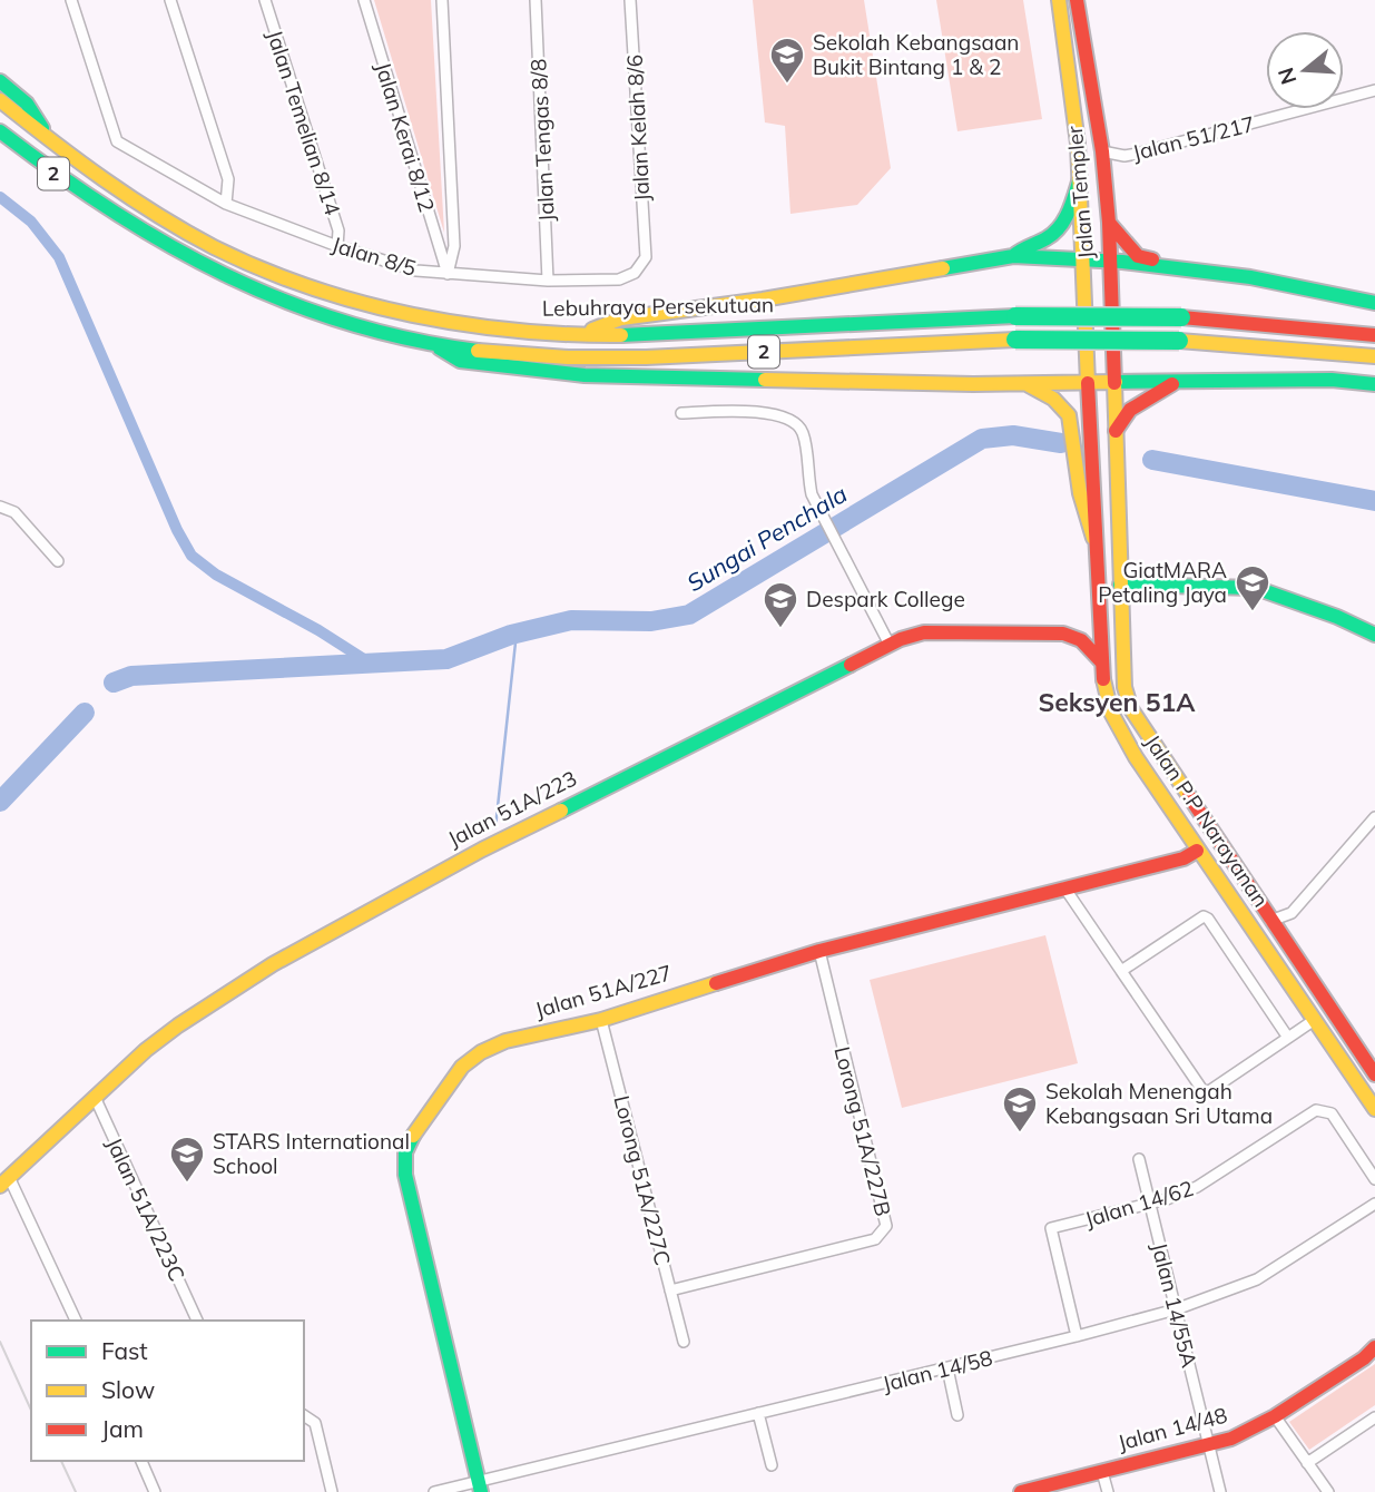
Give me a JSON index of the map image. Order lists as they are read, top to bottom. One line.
{"streets":{"main road":["2","Jalan Templer","Lebuhraya Persekutuan","Jalan 51A/223","Jalan P.P Narayanan","Jalan 51A/227","Jalan 14/48"],"street":["Jalan Temelian 8/14","Jalan Kelah 8/6","Jalan Kerai 8/12","Jalan 51/217","Jalan Tengas 8/8","Jalan 8/5","Lorong 51A/227B","Lorong 51A/227C","Jalan 14/62","Jalan 51A/223C","Jalan 14/55A","Jalan 14/58"]},"crossings":[["Jalan Temelian 8/14","Jalan 8/5"],["Jalan Kelah 8/6","Jalan 8/5"],["Jalan Kerai 8/12","Jalan 8/5"],["Jalan 51/217","Jalan Templer"],["Jalan Tengas 8/8","Jalan 8/5"],["Jalan Templer","Jalan P.P Narayanan"],["Jalan 51A/223","Jalan P.P Narayanan"],["Jalan 51A/223","Jalan 51A/223C"],["Jalan P.P Narayanan","Jalan 51A/227"],["Jalan 51A/227","Lorong 51A/227B"],["Jalan 51A/227","Lorong 51A/227C"],["Jalan 51A/227","Jalan 14/58"],["Lorong 51A/227B","Lorong 51A/227C"],["Jalan 14/62","Jalan 14/55A"],["Jalan 14/62","Jalan 14/58"],["Jalan 14/55A","Jalan 14/58"],["Jalan 14/55A","Jalan 14/48"]],"districts":["Seksyen 51A"],"water":["Sungai Penchala"],"places":{"school or university":["Sekolah Kebangsaan Bukit Bintang 1 & 2","GiatMARA Petaling Jaya","Despark College","Sekolah Menengah Kebangsaan Sri Utama","STARS International School"]},"legend":["Fast","Slow","Jam"],"north":"left"}
